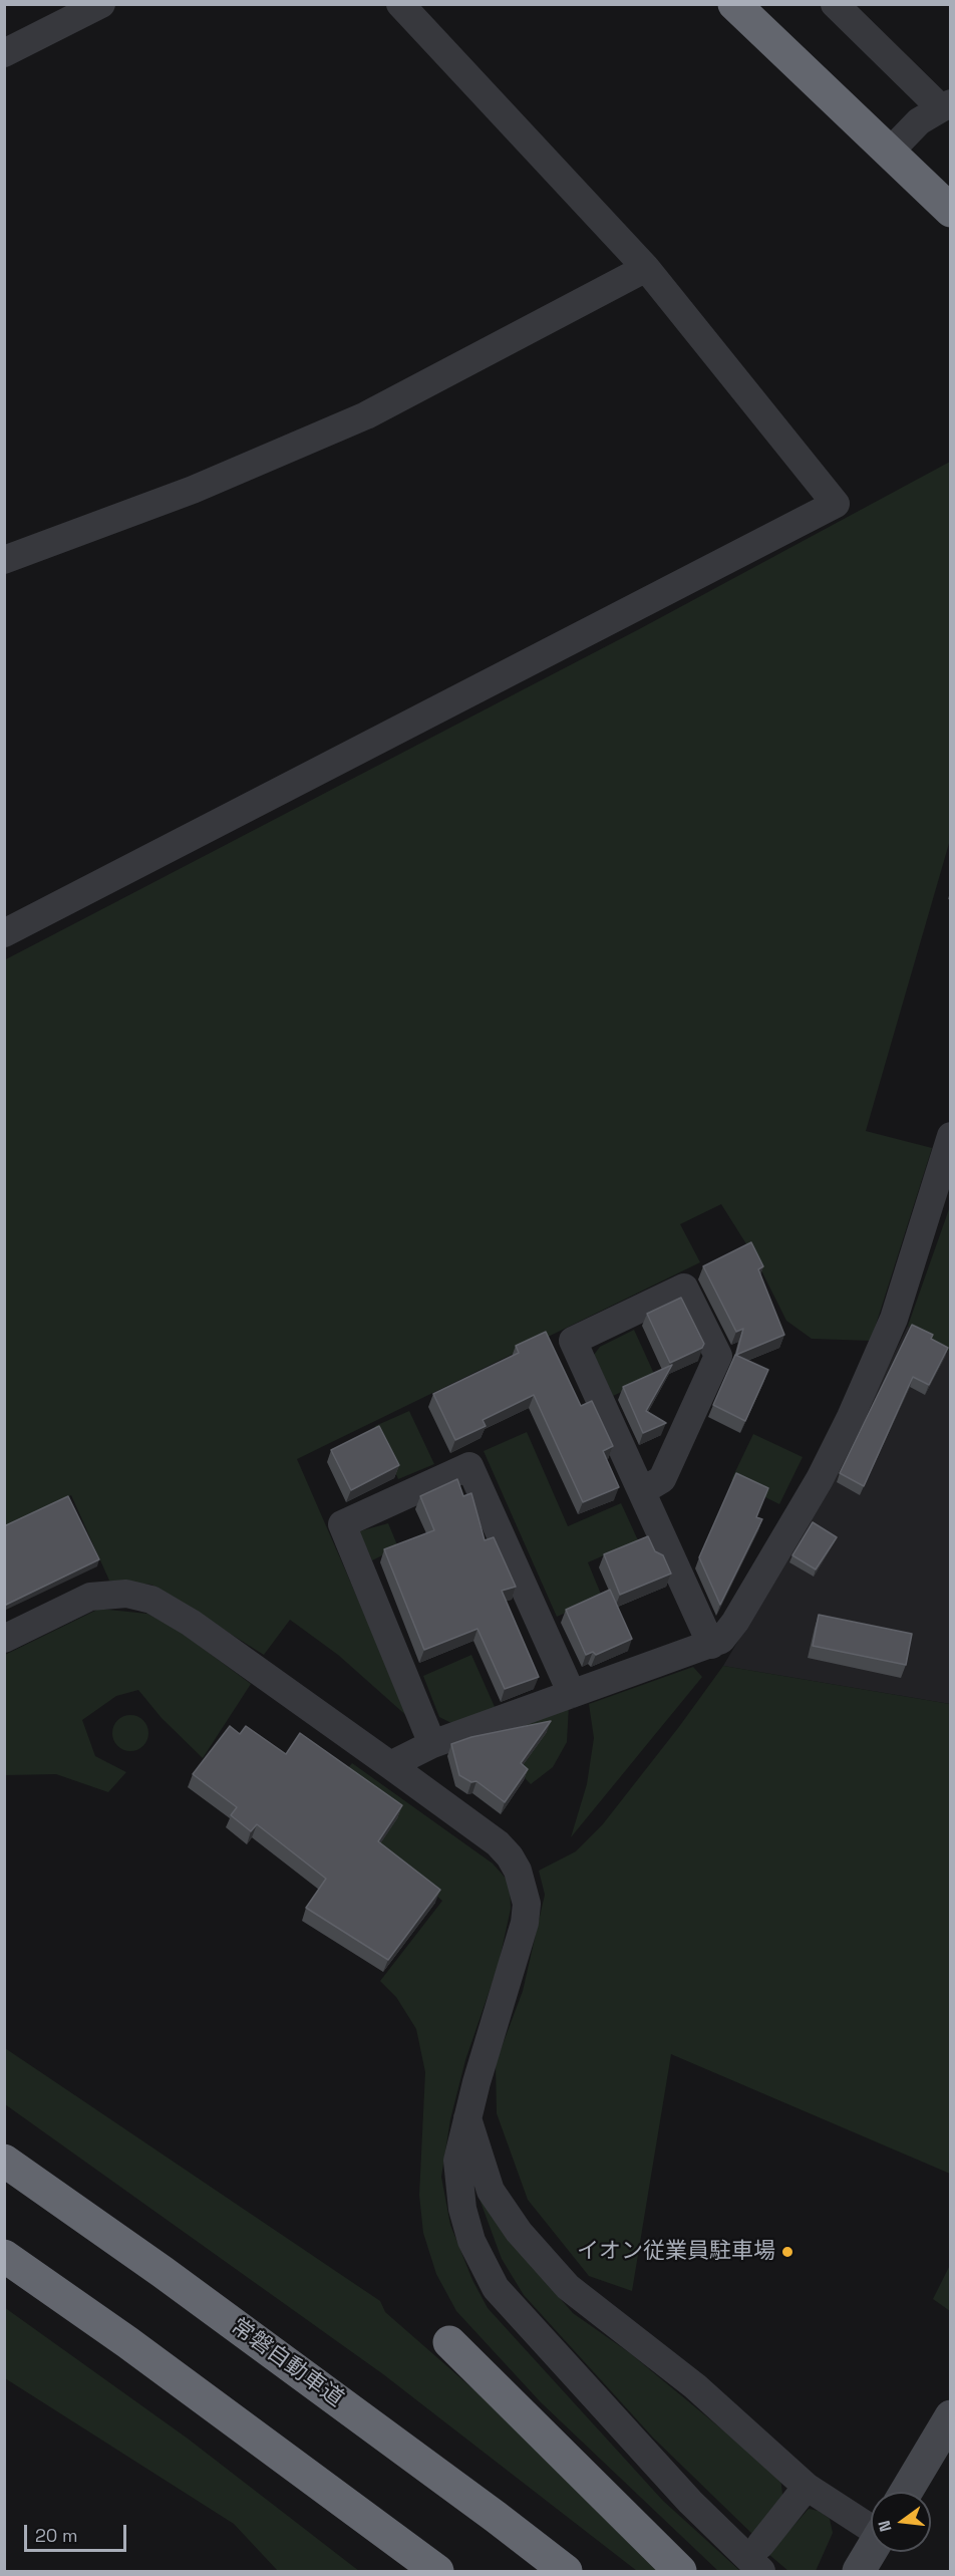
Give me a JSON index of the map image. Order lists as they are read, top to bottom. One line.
{"streets":{"highway":["常磐自動車道"]},"places":["イオン従業員駐車場"],"scale_bar":"20 m","north":"left"}
